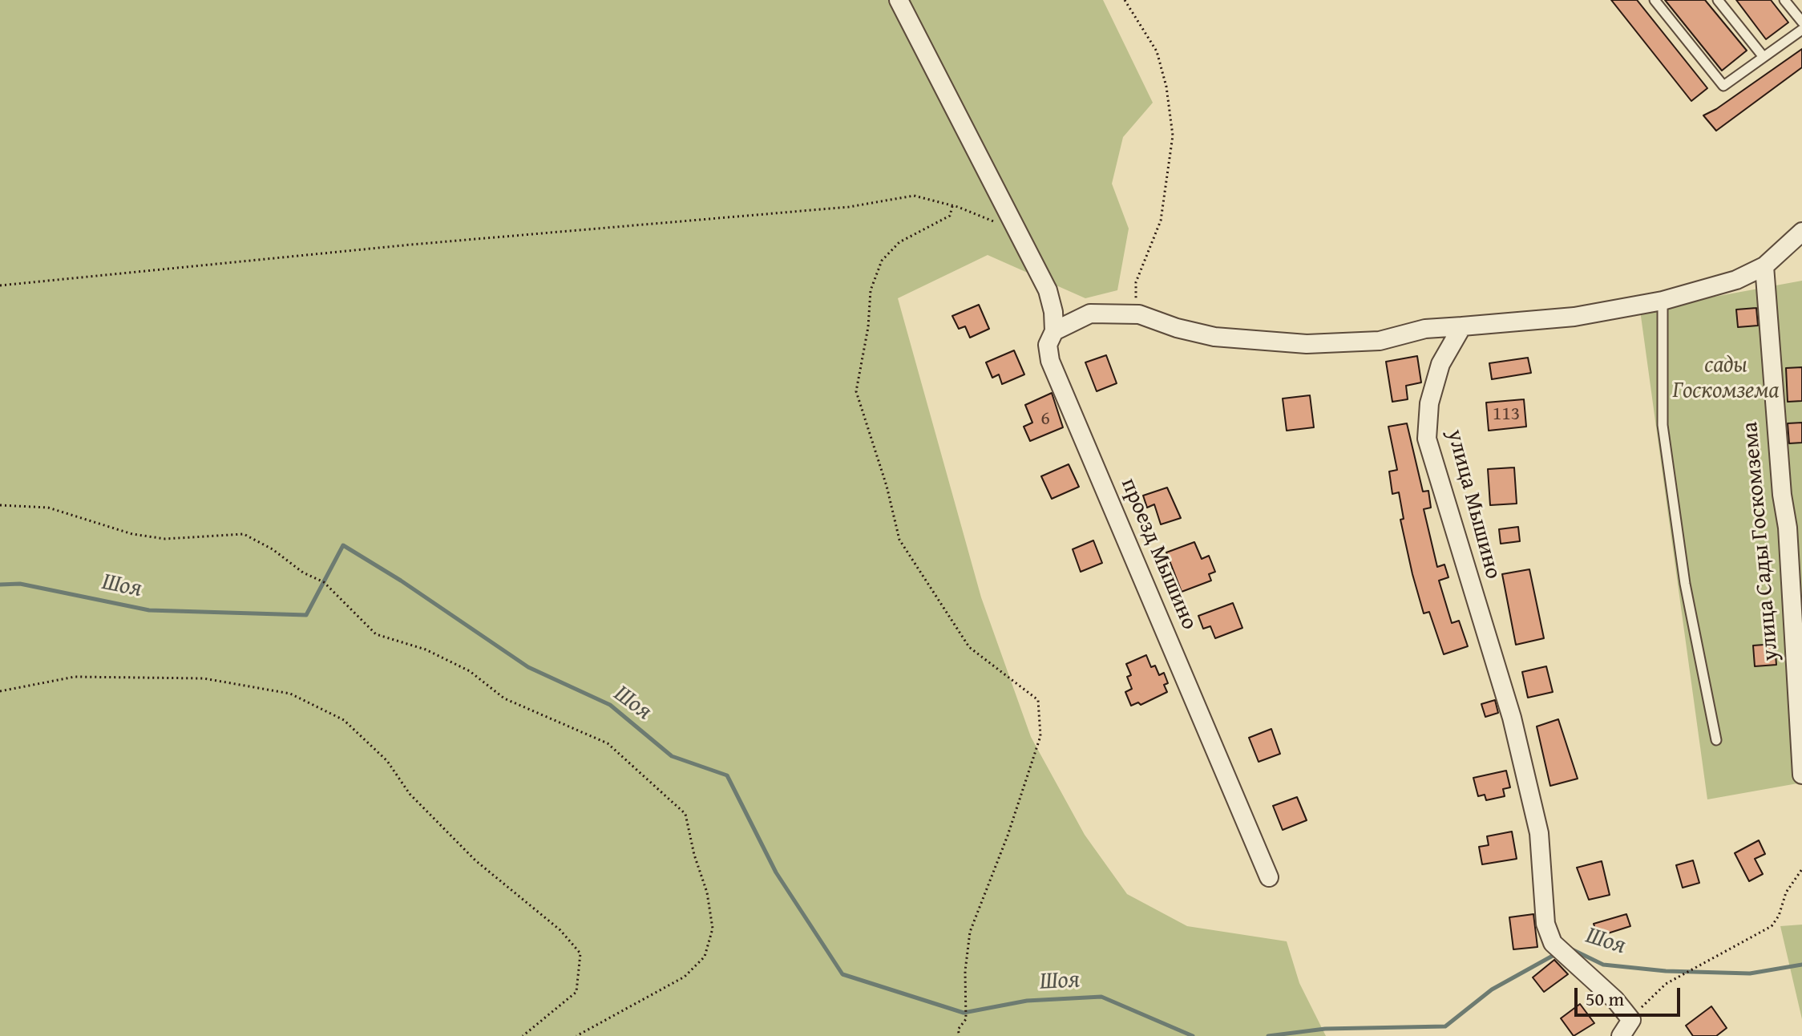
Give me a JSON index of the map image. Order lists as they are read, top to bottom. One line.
{"streets":{"street":["улица Мышино","улица Сады Госкомзема","проезд Мышино"]},"water":["Шоя"],"parks":["сады Госкомзема"],"house_numbers":["113","6"],"scale_bar":"50 m"}
